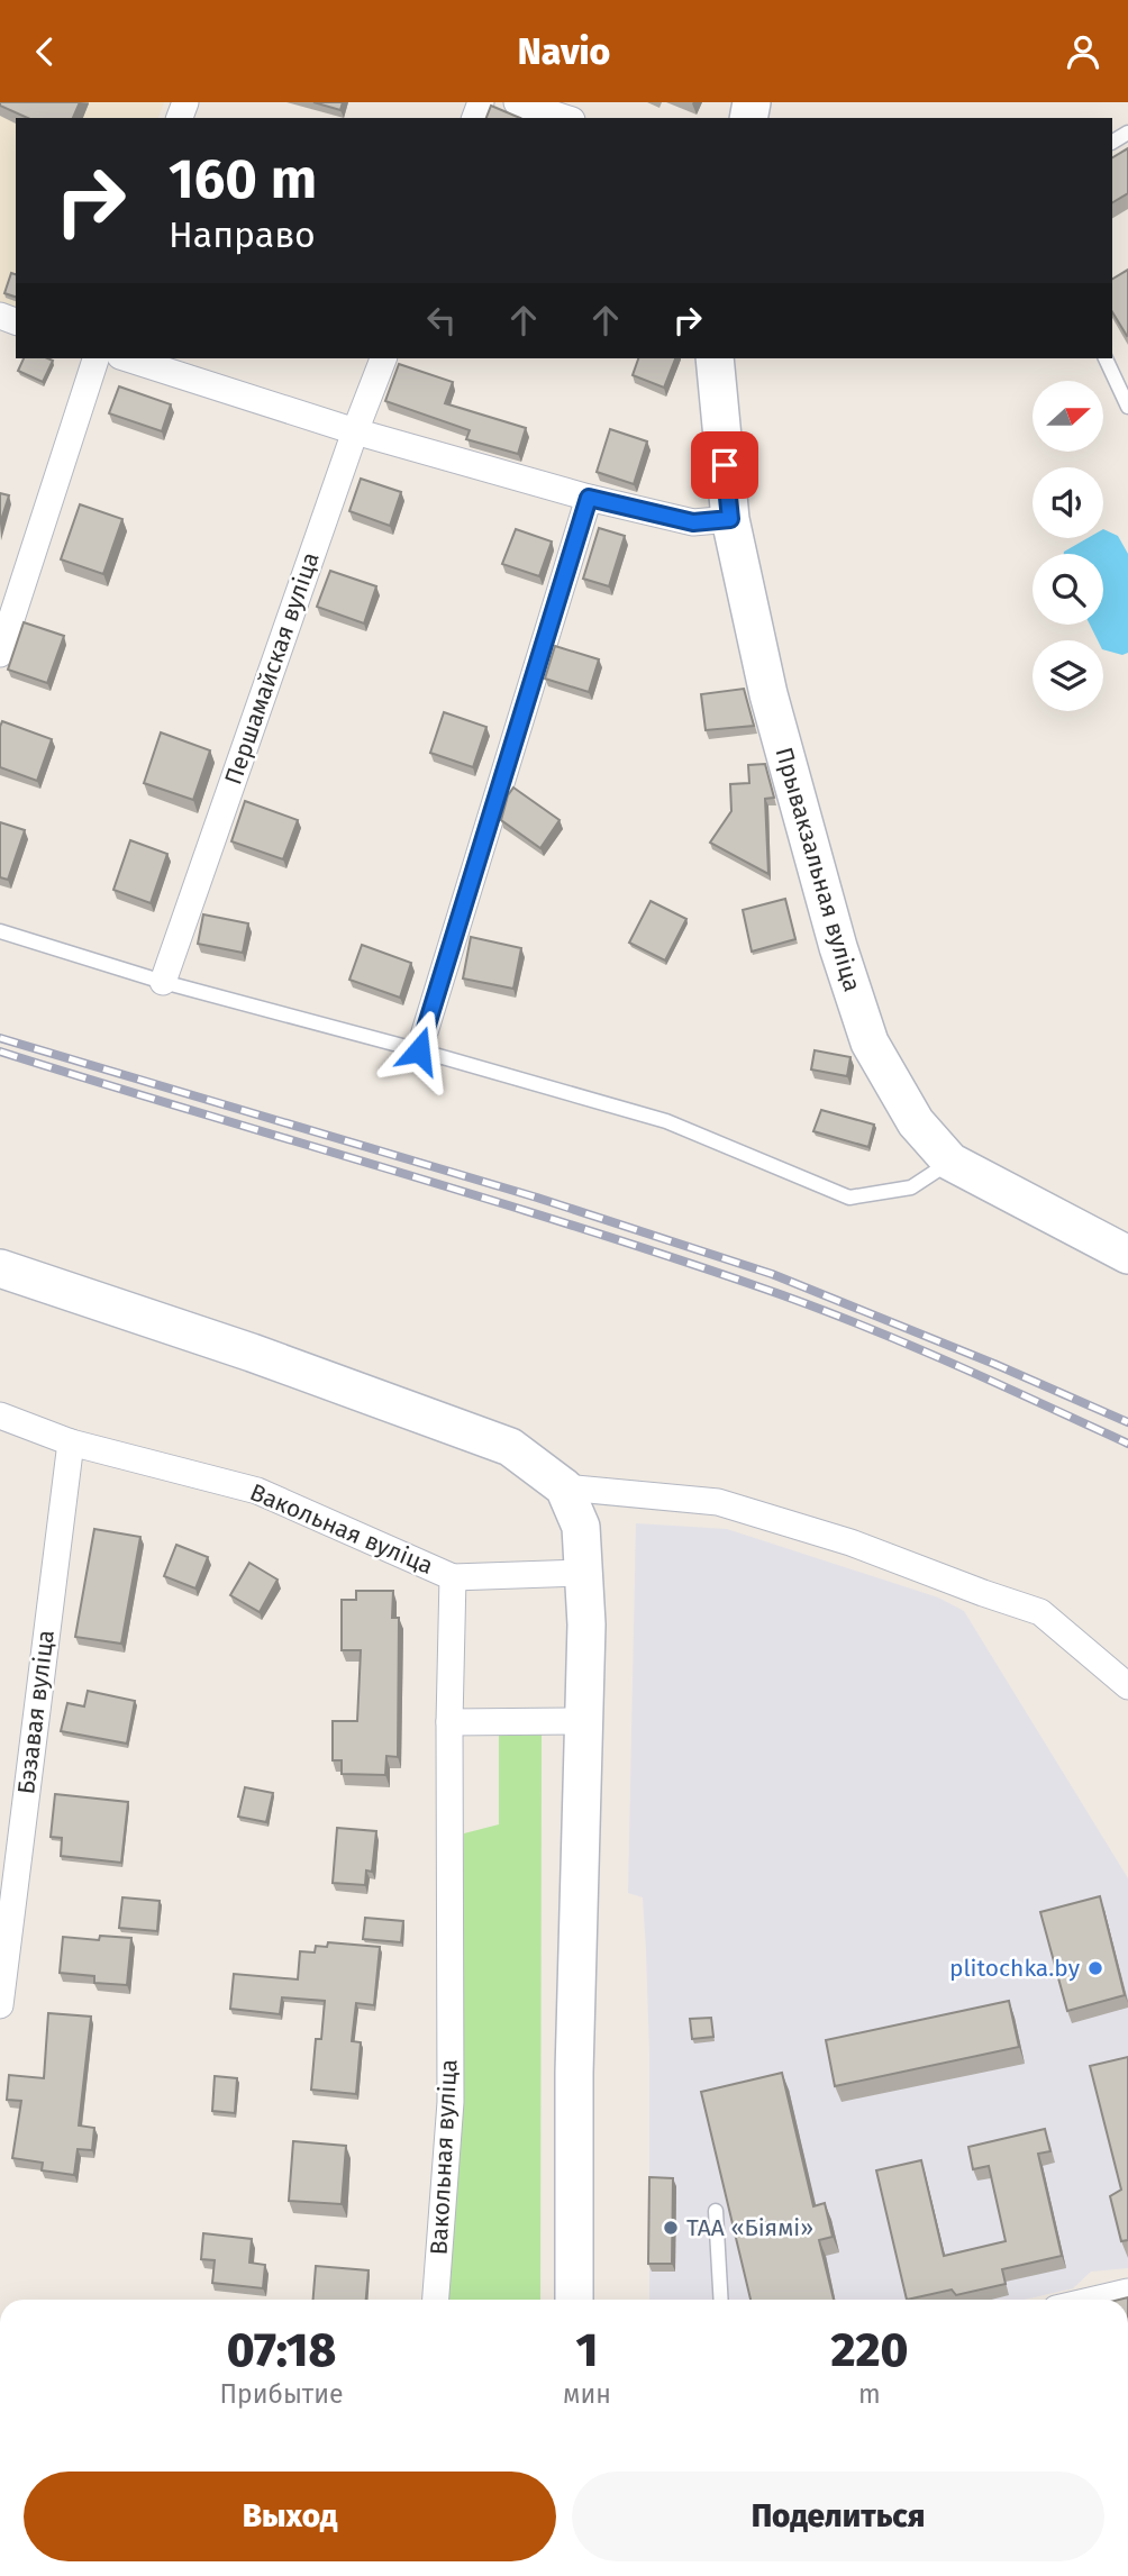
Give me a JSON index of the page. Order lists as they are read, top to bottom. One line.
{"streets":{"main road":["Прывакзальная вуліца"],"street":["Першамайская вуліца","Вакольная вуліца","Бэзавая вуліца"]},"crossings":[["Вакольная вуліца","Бэзавая вуліца"]],"places":["plitochka.by","ТАА «Біямі»"],"north":"right","page":{"header":"Navio","turn":["160 m","Направо"],"eta":["07:18","Прибытие","1","мин","220","m"],"buttons":["Выход","Поделиться"]}}
